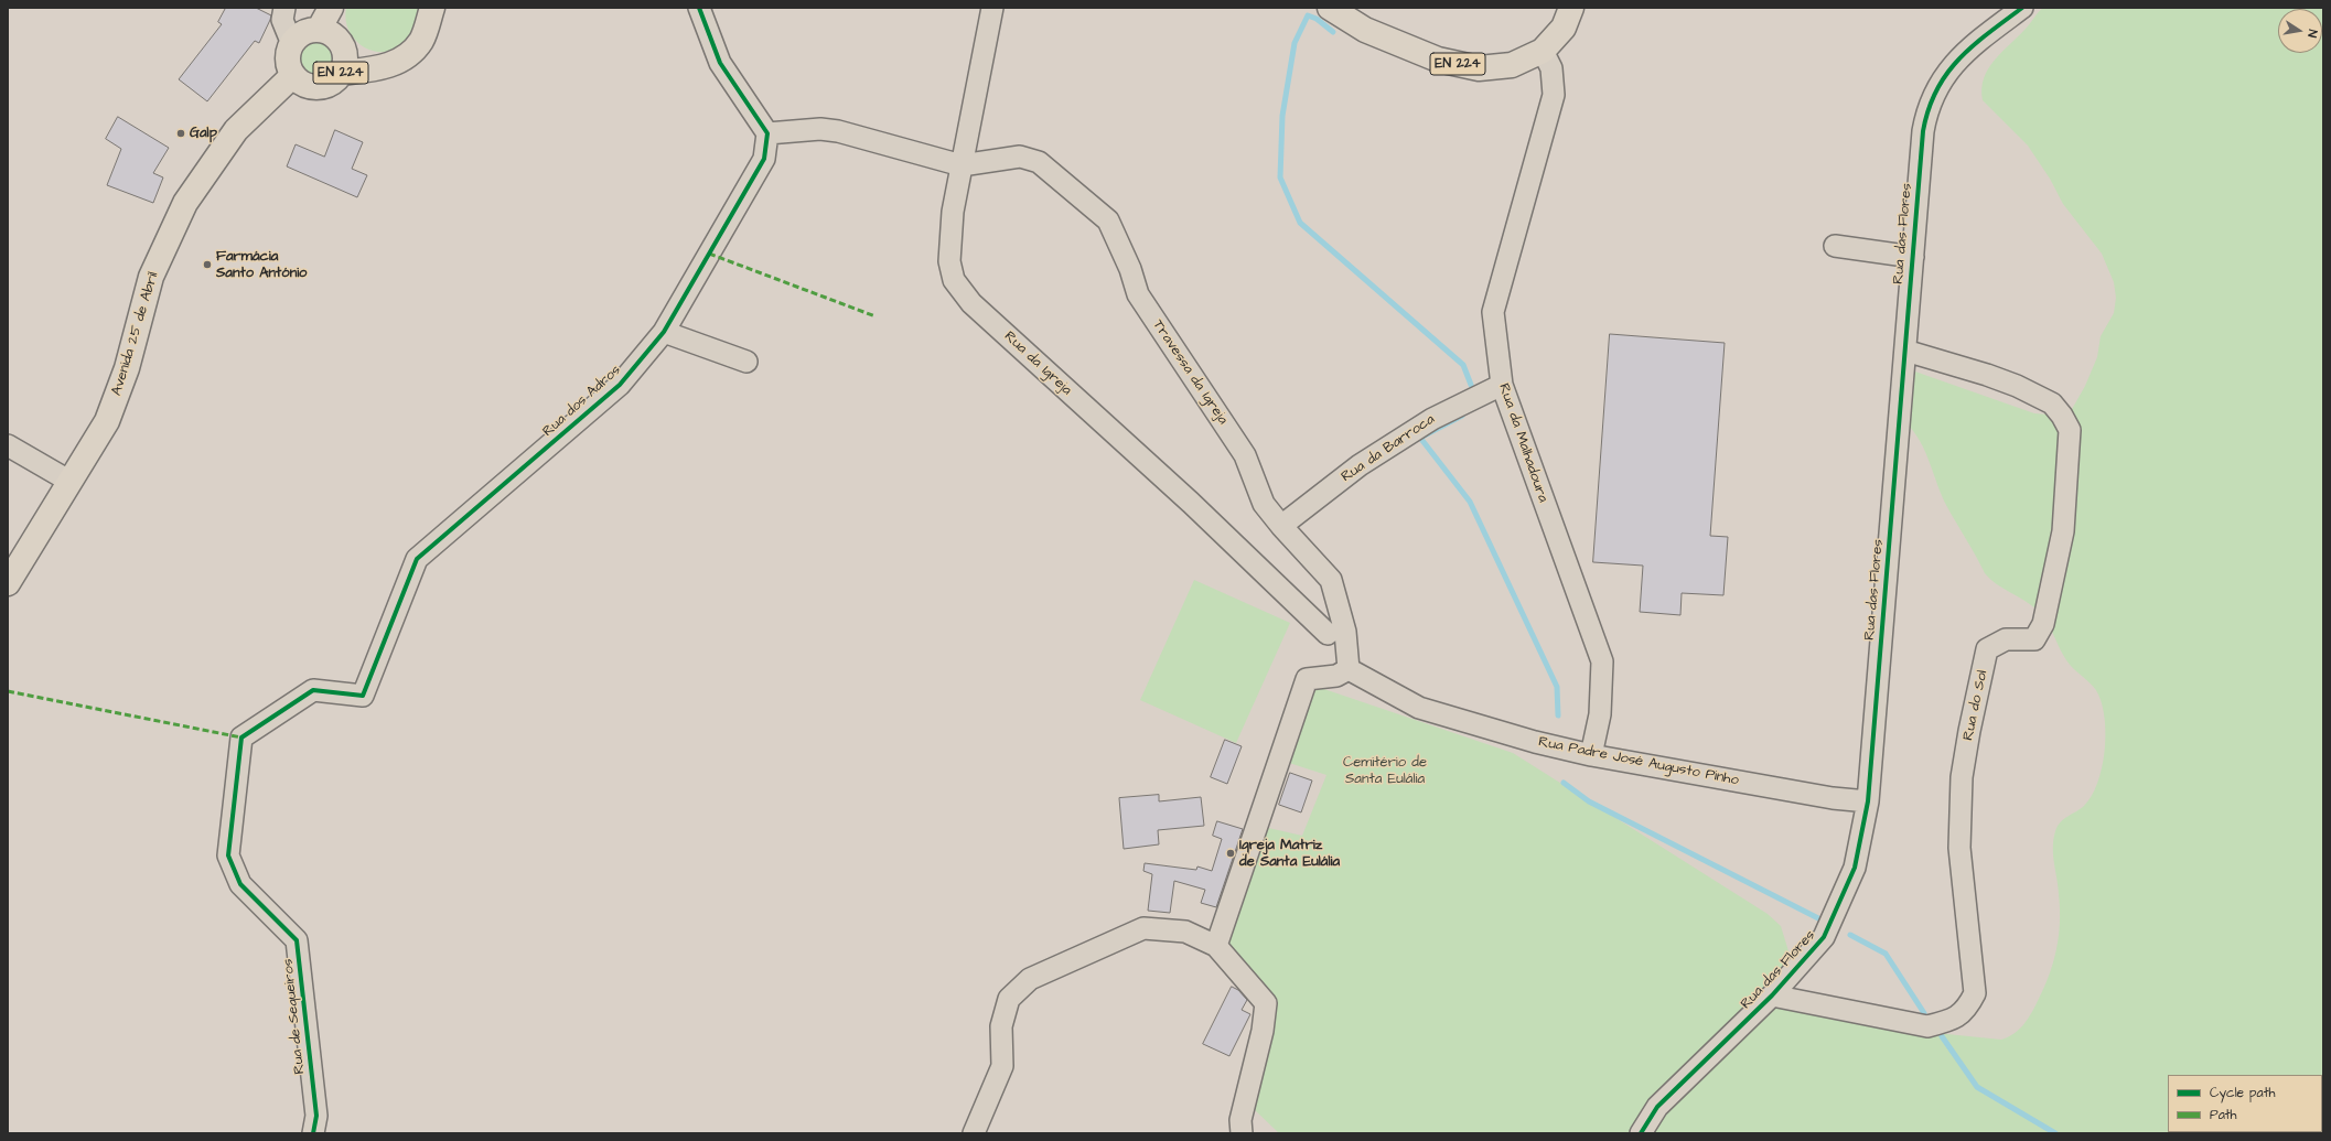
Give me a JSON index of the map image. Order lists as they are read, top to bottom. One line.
{"streets":{"main road":["EN 224","Avenida 25 de Abril"],"street":["Rua das Flores","Rua da Igreja","Travessa da Igreja","Rua dos Adros","Rua da Malhadoura","Rua da Barroca","Rua do Sol","Rua Padre José Augusto Pinho","Rua de Sequeiros"]},"crossings":[["EN 224","Avenida 25 de Abril"],["EN 224","Rua da Malhadoura"],["Rua das Flores","Rua do Sol"],["Rua das Flores","Rua Padre José Augusto Pinho"],["Rua da Igreja","Travessa da Igreja"],["Travessa da Igreja","Rua da Barroca"],["Travessa da Igreja","Rua Padre José Augusto Pinho"],["Rua dos Adros","Rua de Sequeiros"],["Rua da Malhadoura","Rua da Barroca"],["Rua da Malhadoura","Rua Padre José Augusto Pinho"]],"parks":["Cemitério de Santa Eulália"],"places":["Galp","Farmácia Santo António","Igreja Matriz de Santa Eulália"],"legend":["Cycle path","Path"],"north":"right"}
